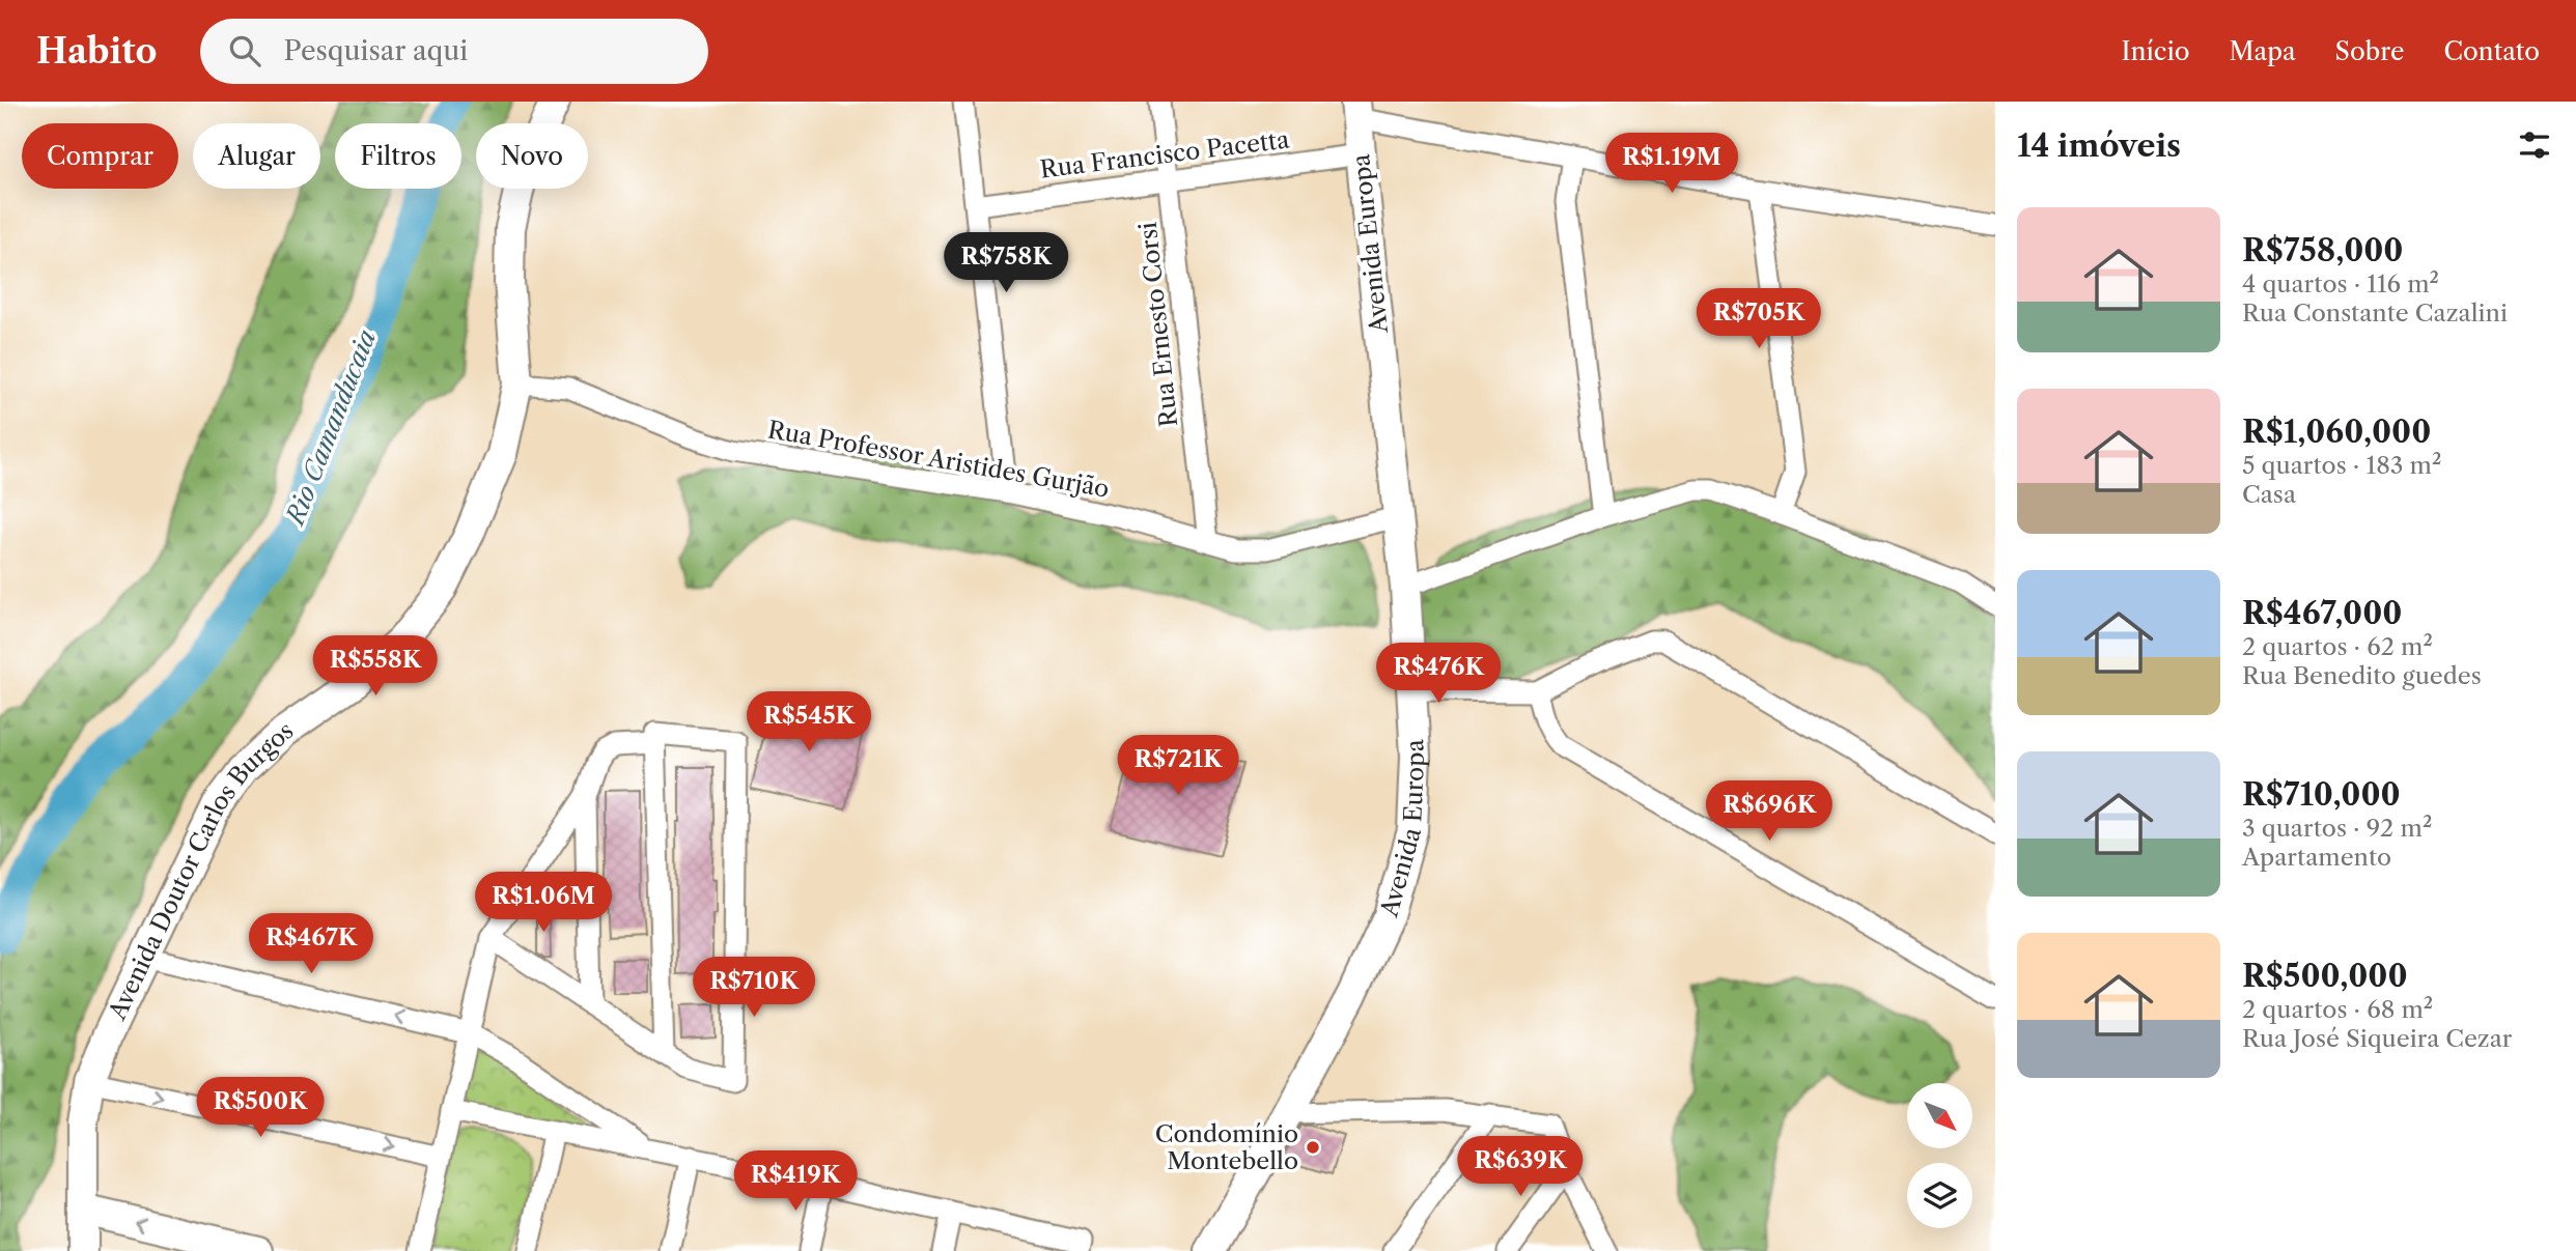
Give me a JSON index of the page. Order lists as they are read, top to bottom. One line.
{"streets":{"street":["Rua Francisco Pacetta","Avenida Europa","Rua Ernesto Corsi","Rua Professor Aristides Gurjão","Avenida Doutor Carlos Burgos"]},"crossings":[["Rua Francisco Pacetta","Avenida Europa"],["Rua Francisco Pacetta","Rua Ernesto Corsi"],["Avenida Europa","Rua Professor Aristides Gurjão"],["Rua Ernesto Corsi","Rua Professor Aristides Gurjão"],["Rua Professor Aristides Gurjão","Avenida Doutor Carlos Burgos"]],"water":["Rio Camanducaia"],"places":["Condomínio Montebello"],"north":"bottom right","page":{"header":"Habito","search":"Pesquisar aqui","nav":["Início","Mapa","Sobre","Contato"],"heading":"14 imóveis","chip":["Comprar","Alugar","Filtros","Novo"],"price":["R$1.19M","R$758K","R$705K","R$558K","R$476K","R$545K","R$721K","R$696K","R$1.06M","R$467K","R$710K","R$500K","R$639K","R$419K"],"list":[{"name":"R$758,000","note":"4 quartos · 116 m² · Rua Constante Cazalini"},{"name":"R$1,060,000","note":"5 quartos · 183 m² · Casa"},{"name":"R$467,000","note":"2 quartos · 62 m² · Rua Benedito guedes"},{"name":"R$710,000","note":"3 quartos · 92 m² · Apartamento"},{"name":"R$500,000","note":"2 quartos · 68 m² · Rua José Siqueira Cezar"}]}}
